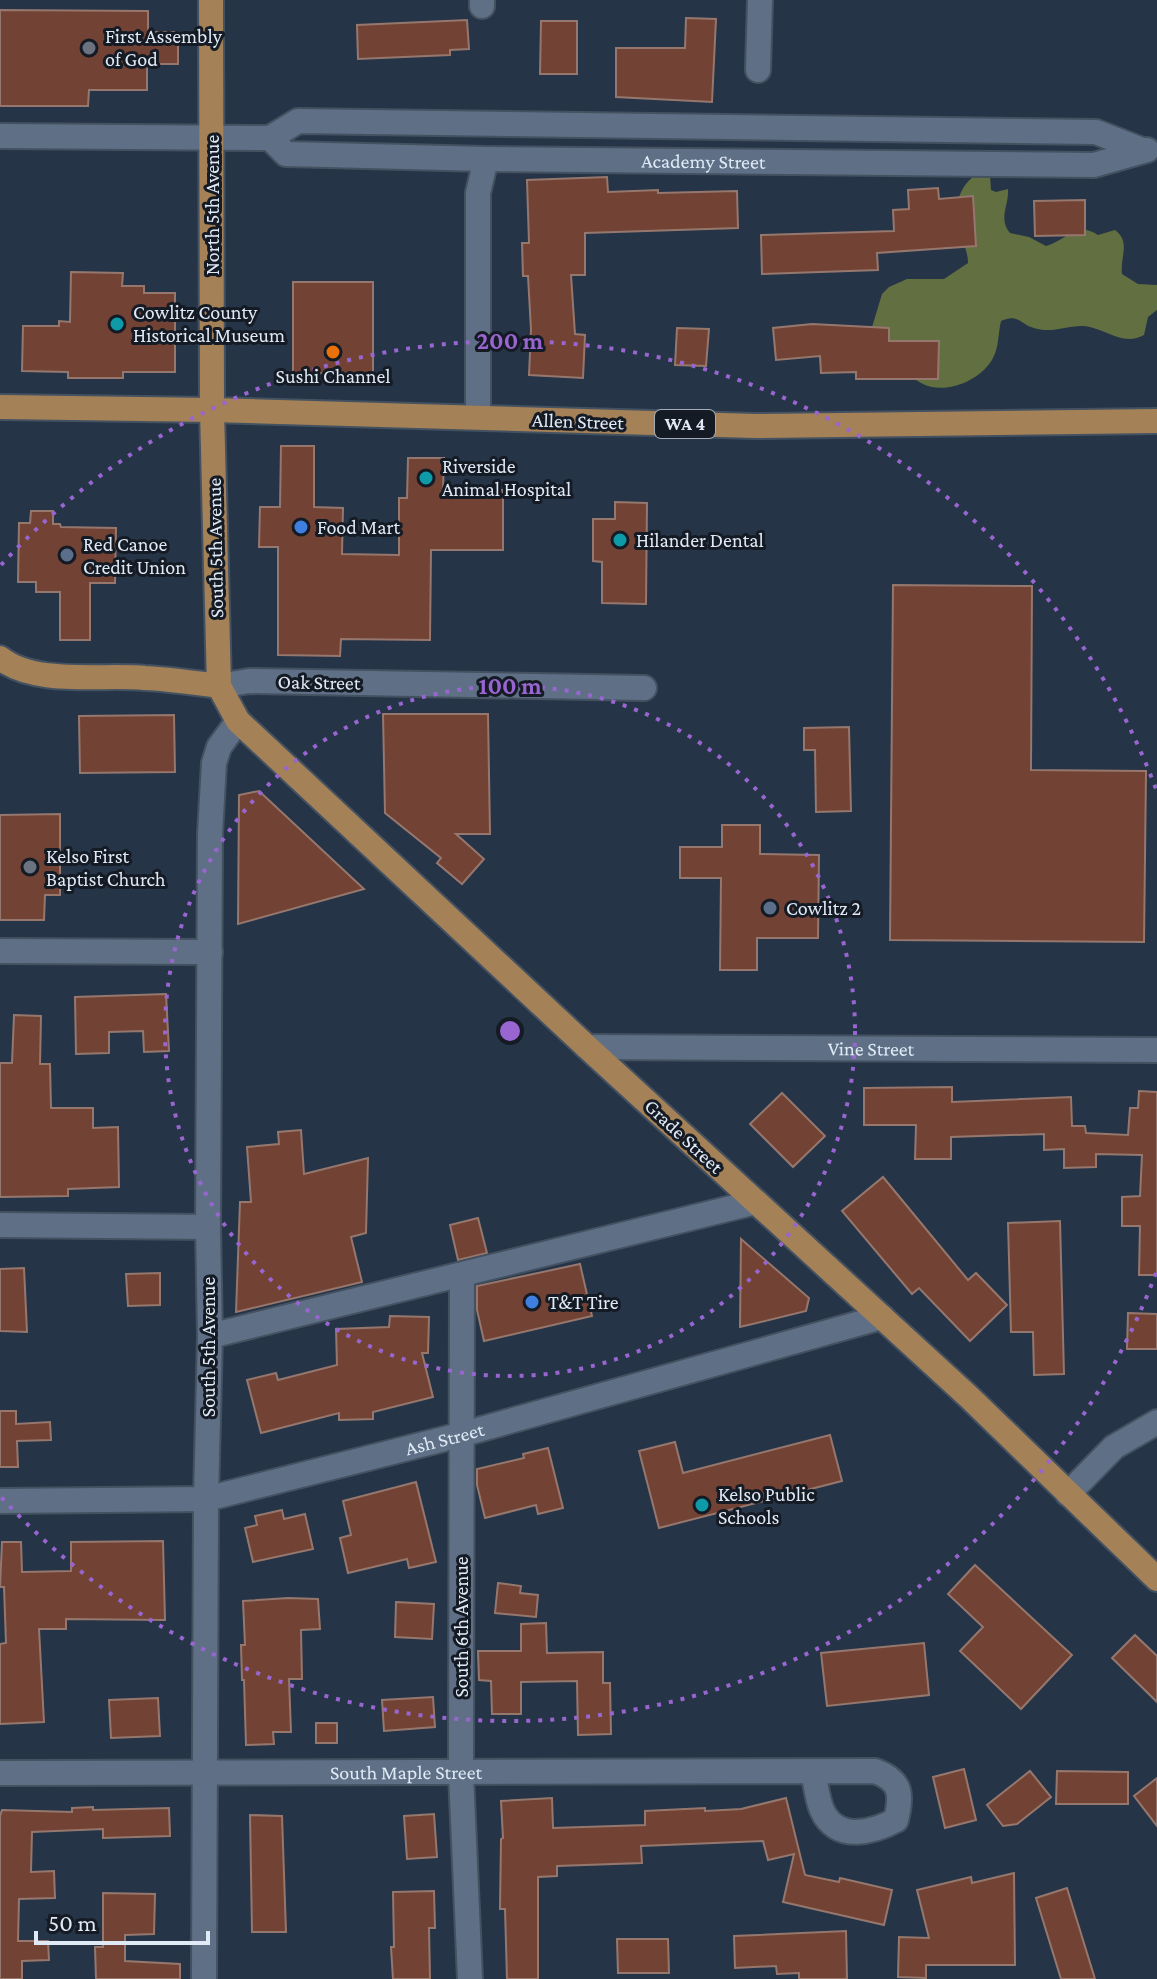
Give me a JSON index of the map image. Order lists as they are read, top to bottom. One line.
{"streets":{"main road":["North 5th Avenue","Allen Street","WA 4","South 5th Avenue","Oak Street","Grade Street"],"street":["Academy Street","Vine Street","Ash Street","South 6th Avenue","South Maple Street"]},"crossings":[["Academy Street","North 5th Avenue"],["North 5th Avenue","Allen Street"],["North 5th Avenue","South 5th Avenue"],["Allen Street","South 5th Avenue"],["South 5th Avenue","Oak Street"],["South 5th Avenue","Grade Street"],["South 5th Avenue","Ash Street"],["South 5th Avenue","South Maple Street"],["Oak Street","Grade Street"],["Vine Street","Grade Street"],["Grade Street","Ash Street"],["Ash Street","South 6th Avenue"],["South 6th Avenue","South Maple Street"]],"places":["First Assembly of God","Cowlitz County Historical Museum","Sushi Channel","Riverside Animal Hospital","Food Mart","Hilander Dental","Red Canoe Credit Union","Kelso First Baptist Church","Cowlitz 2","T&T Tire","Kelso Public Schools"],"scale_bar":"50 m","rings":["200 m","100 m"]}
